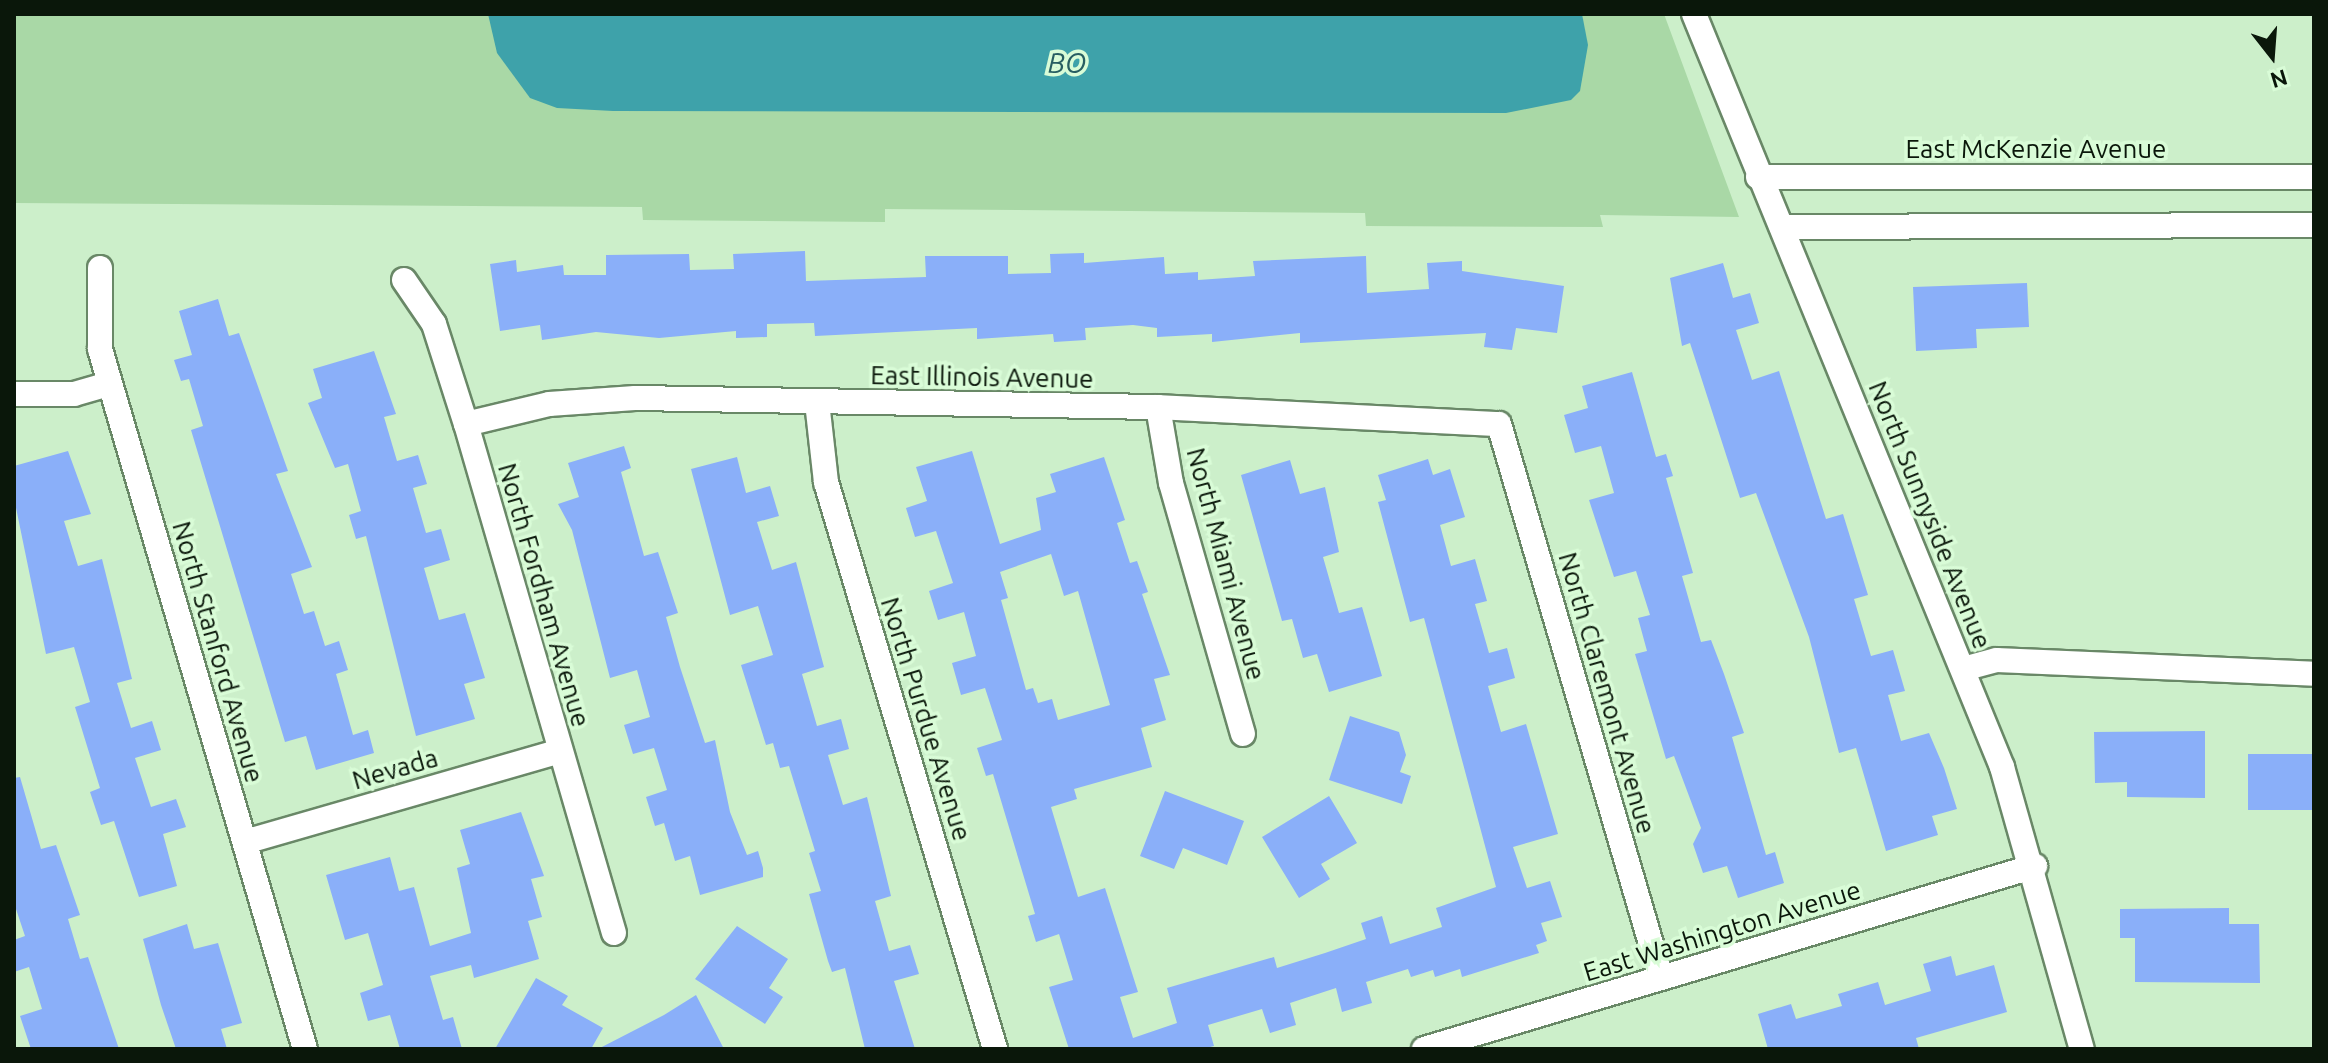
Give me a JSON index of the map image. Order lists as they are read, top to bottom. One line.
{"streets":{"street":["East McKenzie Avenue","East Illinois Avenue","North Sunnyside Avenue","North Miami Avenue","North Fordham Avenue","North Stanford Avenue","North Claremont Avenue","North Purdue Avenue","Nevada","East Washington Avenue"]},"crossings":[["East McKenzie Avenue","North Sunnyside Avenue"],["East Illinois Avenue","North Miami Avenue"],["East Illinois Avenue","North Fordham Avenue"],["East Illinois Avenue","North Claremont Avenue"],["East Illinois Avenue","North Purdue Avenue"],["North Sunnyside Avenue","East Washington Avenue"],["North Fordham Avenue","Nevada"],["North Stanford Avenue","Nevada"],["North Claremont Avenue","East Washington Avenue"]],"water":["BO"],"north":"bottom"}
